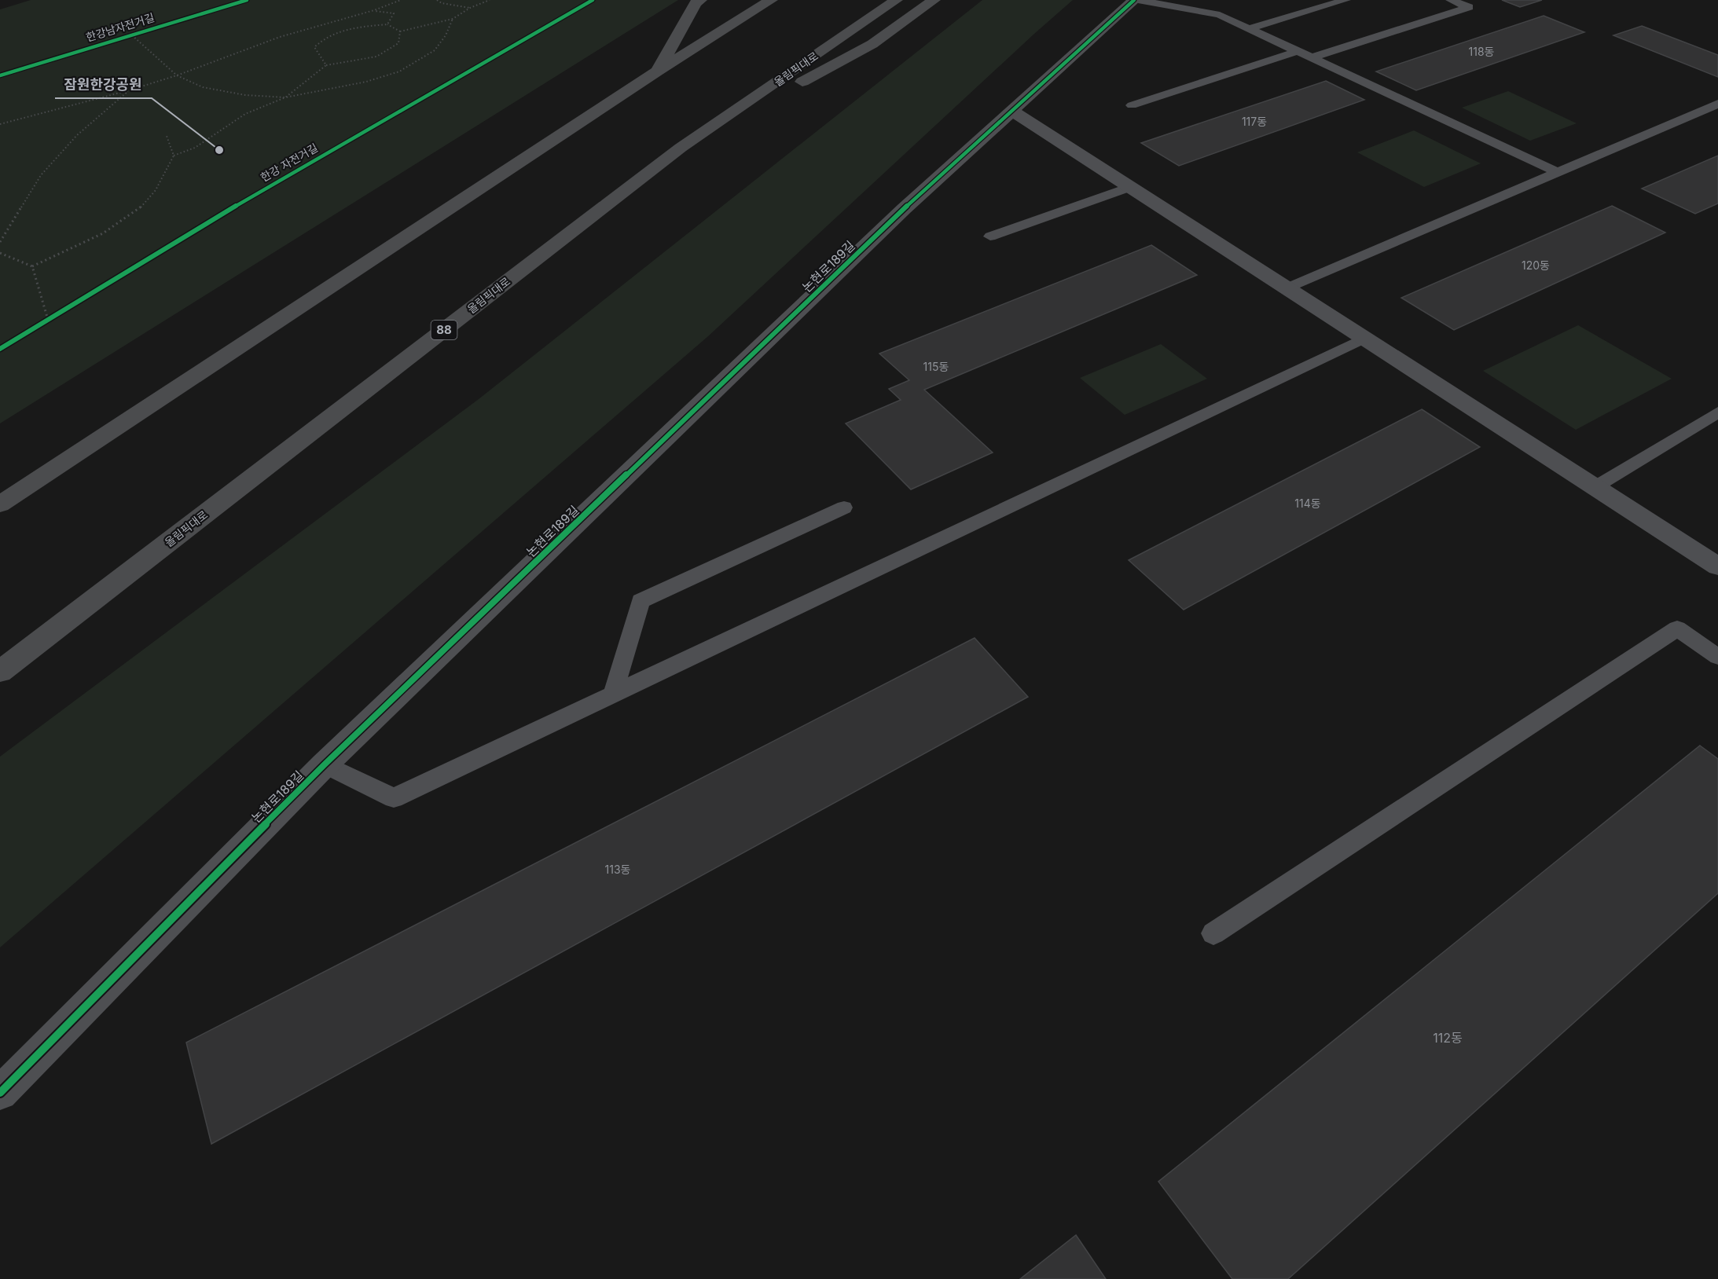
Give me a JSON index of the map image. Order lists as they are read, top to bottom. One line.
{"streets":{"highway":["올림픽대로","88"],"street":["논현로189길"],"cycle path":["한강남자전거길","한강 자전거길"]},"places":["잠원한강공원"],"house_numbers":["118동","117동","120동","115동","114동","113동","112동"]}
